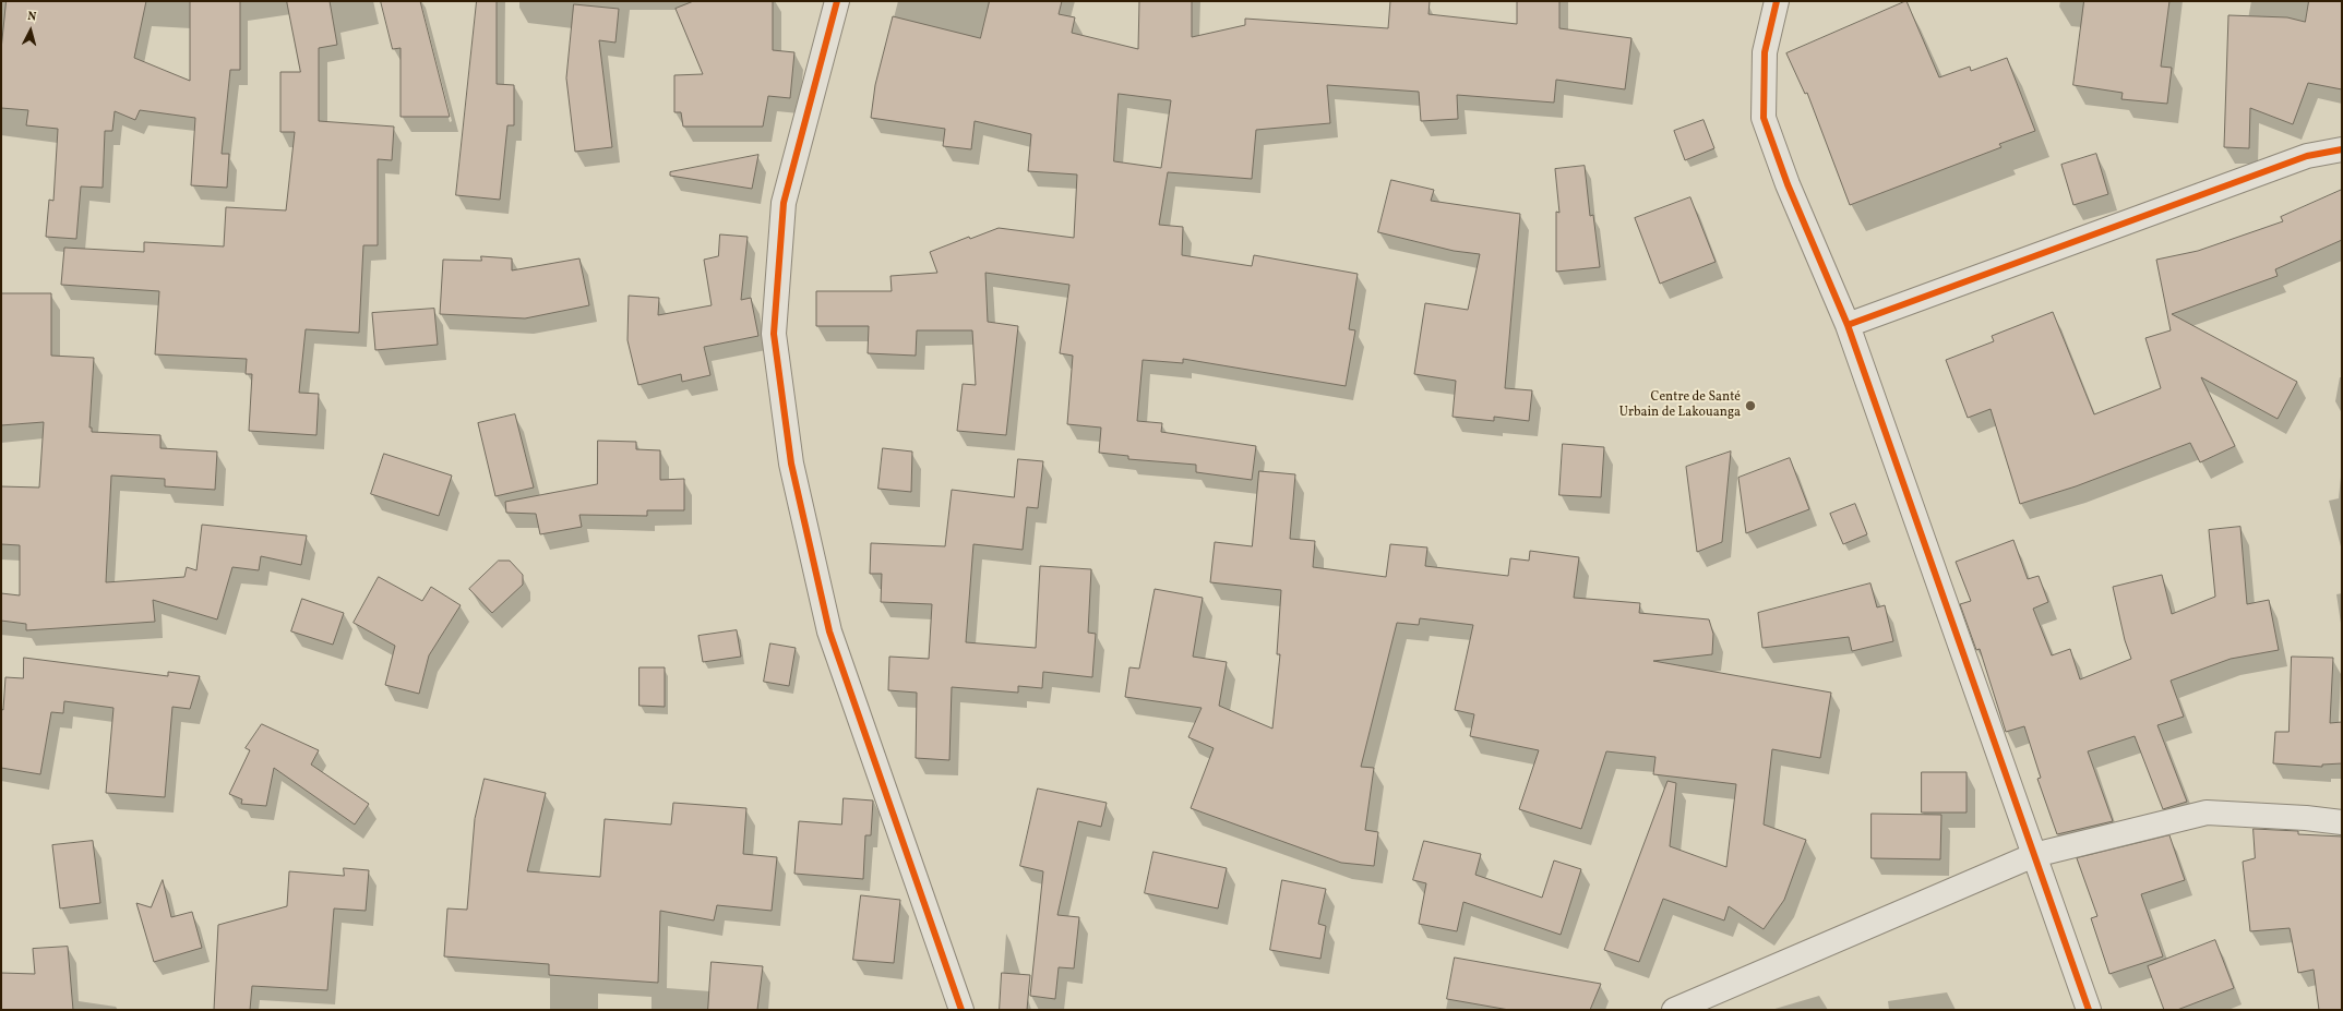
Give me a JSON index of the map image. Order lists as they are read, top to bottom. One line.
{"places":["Centre de Santé Urbain de Lakouanga"],"north":"top"}
